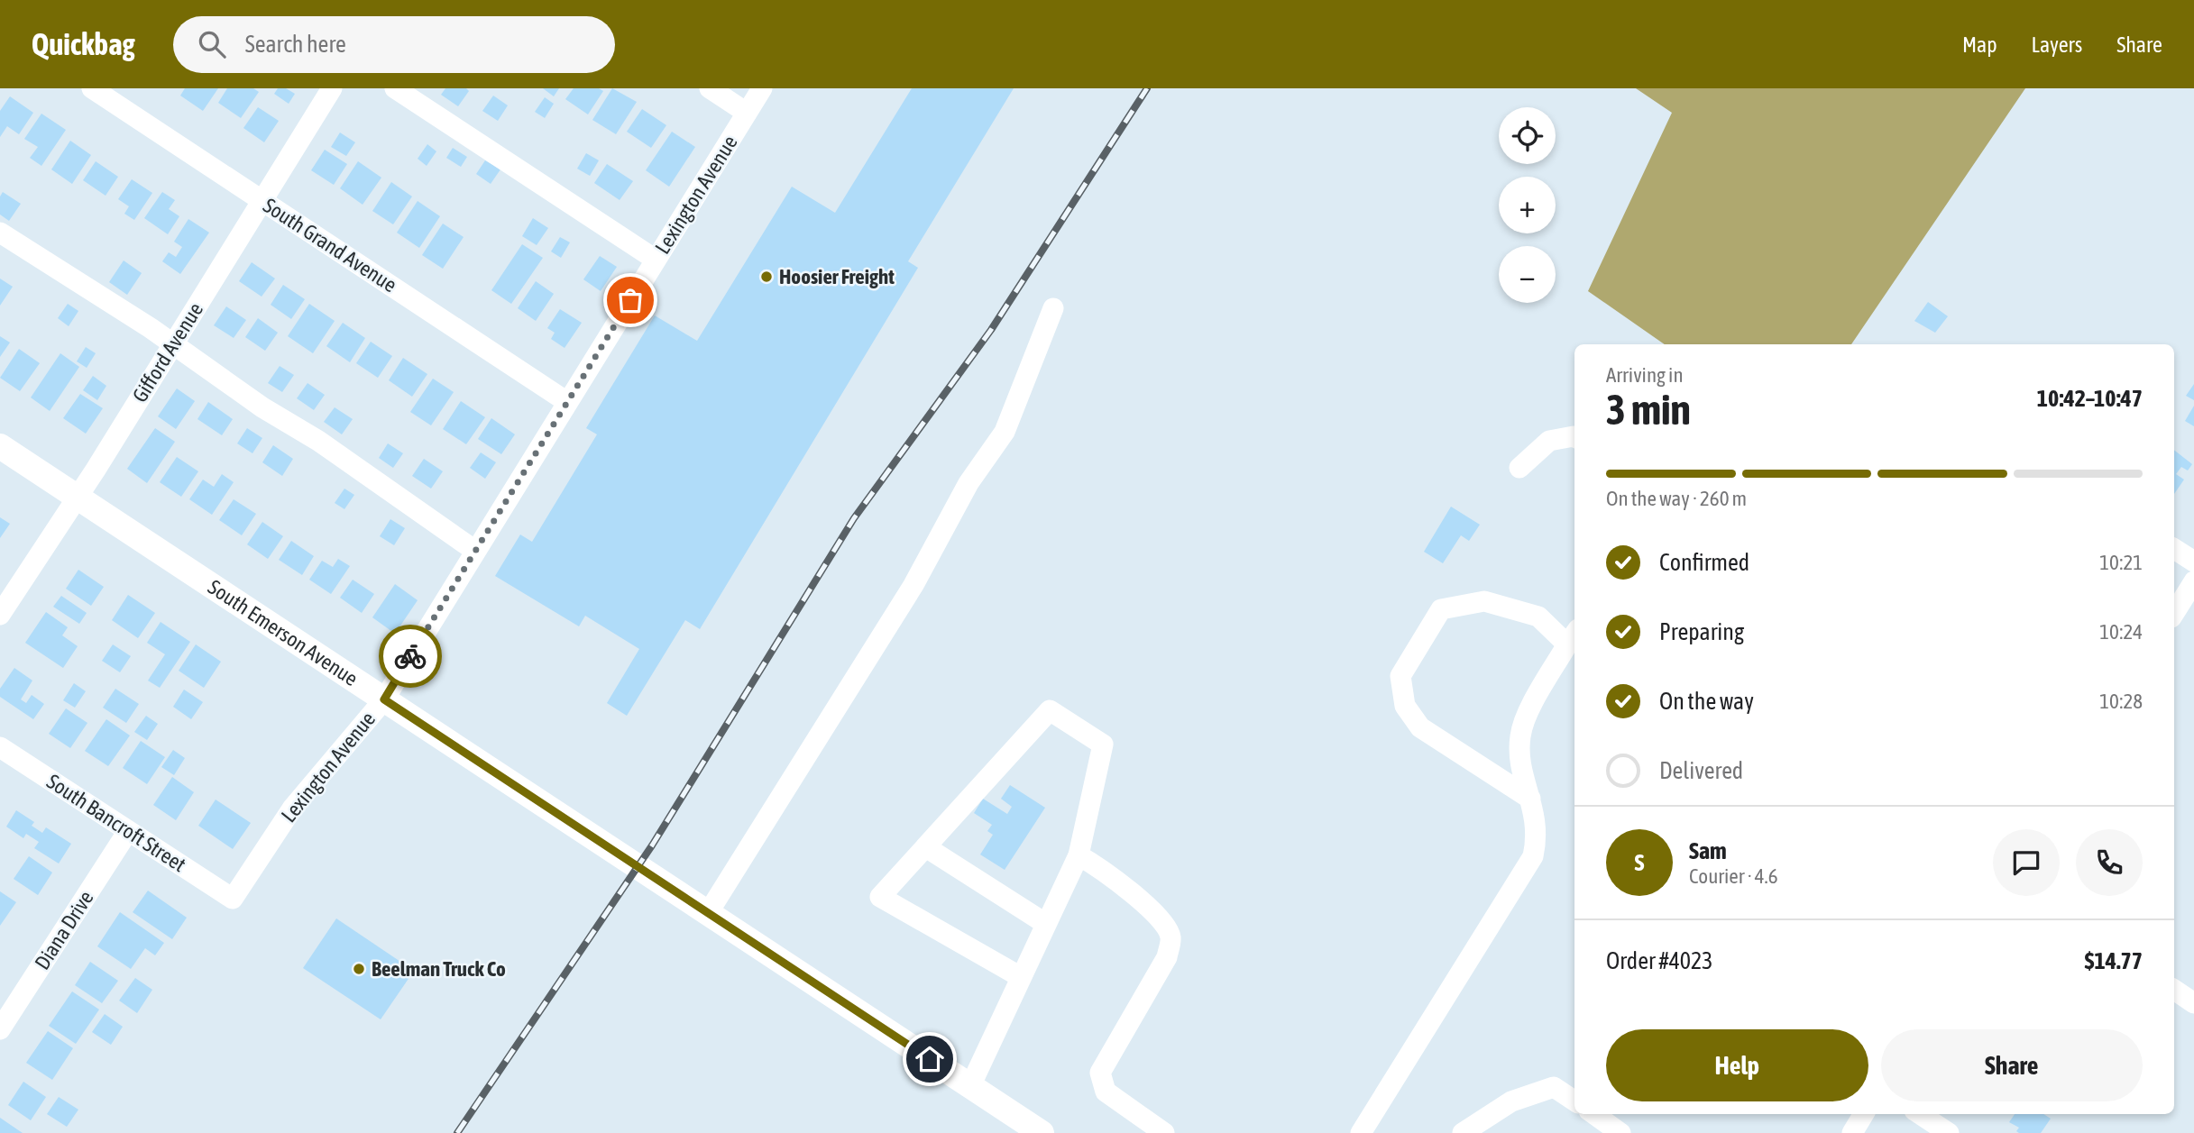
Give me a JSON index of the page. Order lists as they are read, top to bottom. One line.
{"streets":{"main road":["South Emerson Avenue"],"street":["Lexington Avenue","South Grand Avenue","Gifford Avenue","South Bancroft Street","Diana Drive"]},"crossings":[["Lexington Avenue","South Grand Avenue"],["Lexington Avenue","South Emerson Avenue"],["Lexington Avenue","South Bancroft Street"],["South Grand Avenue","Gifford Avenue"],["Gifford Avenue","South Emerson Avenue"],["South Bancroft Street","Diana Drive"]],"places":["Hoosier Freight","Beelman Truck Co"],"page":{"header":"Quickbag","search":"Search here","nav":["Map","Layers","Share"],"map_buttons":["+","−"],"heading":["3 min","Arriving in","10:42–10:47"],"panel":["Sam","Courier · 4.6","Order #4023","$14.77"],"bar":"On the way · 260 m","list":[["Confirmed","10:21"],["Preparing","10:24"],["On the way","10:28"],"Delivered"],"round":"S","buttons":["Help","Share"]}}
